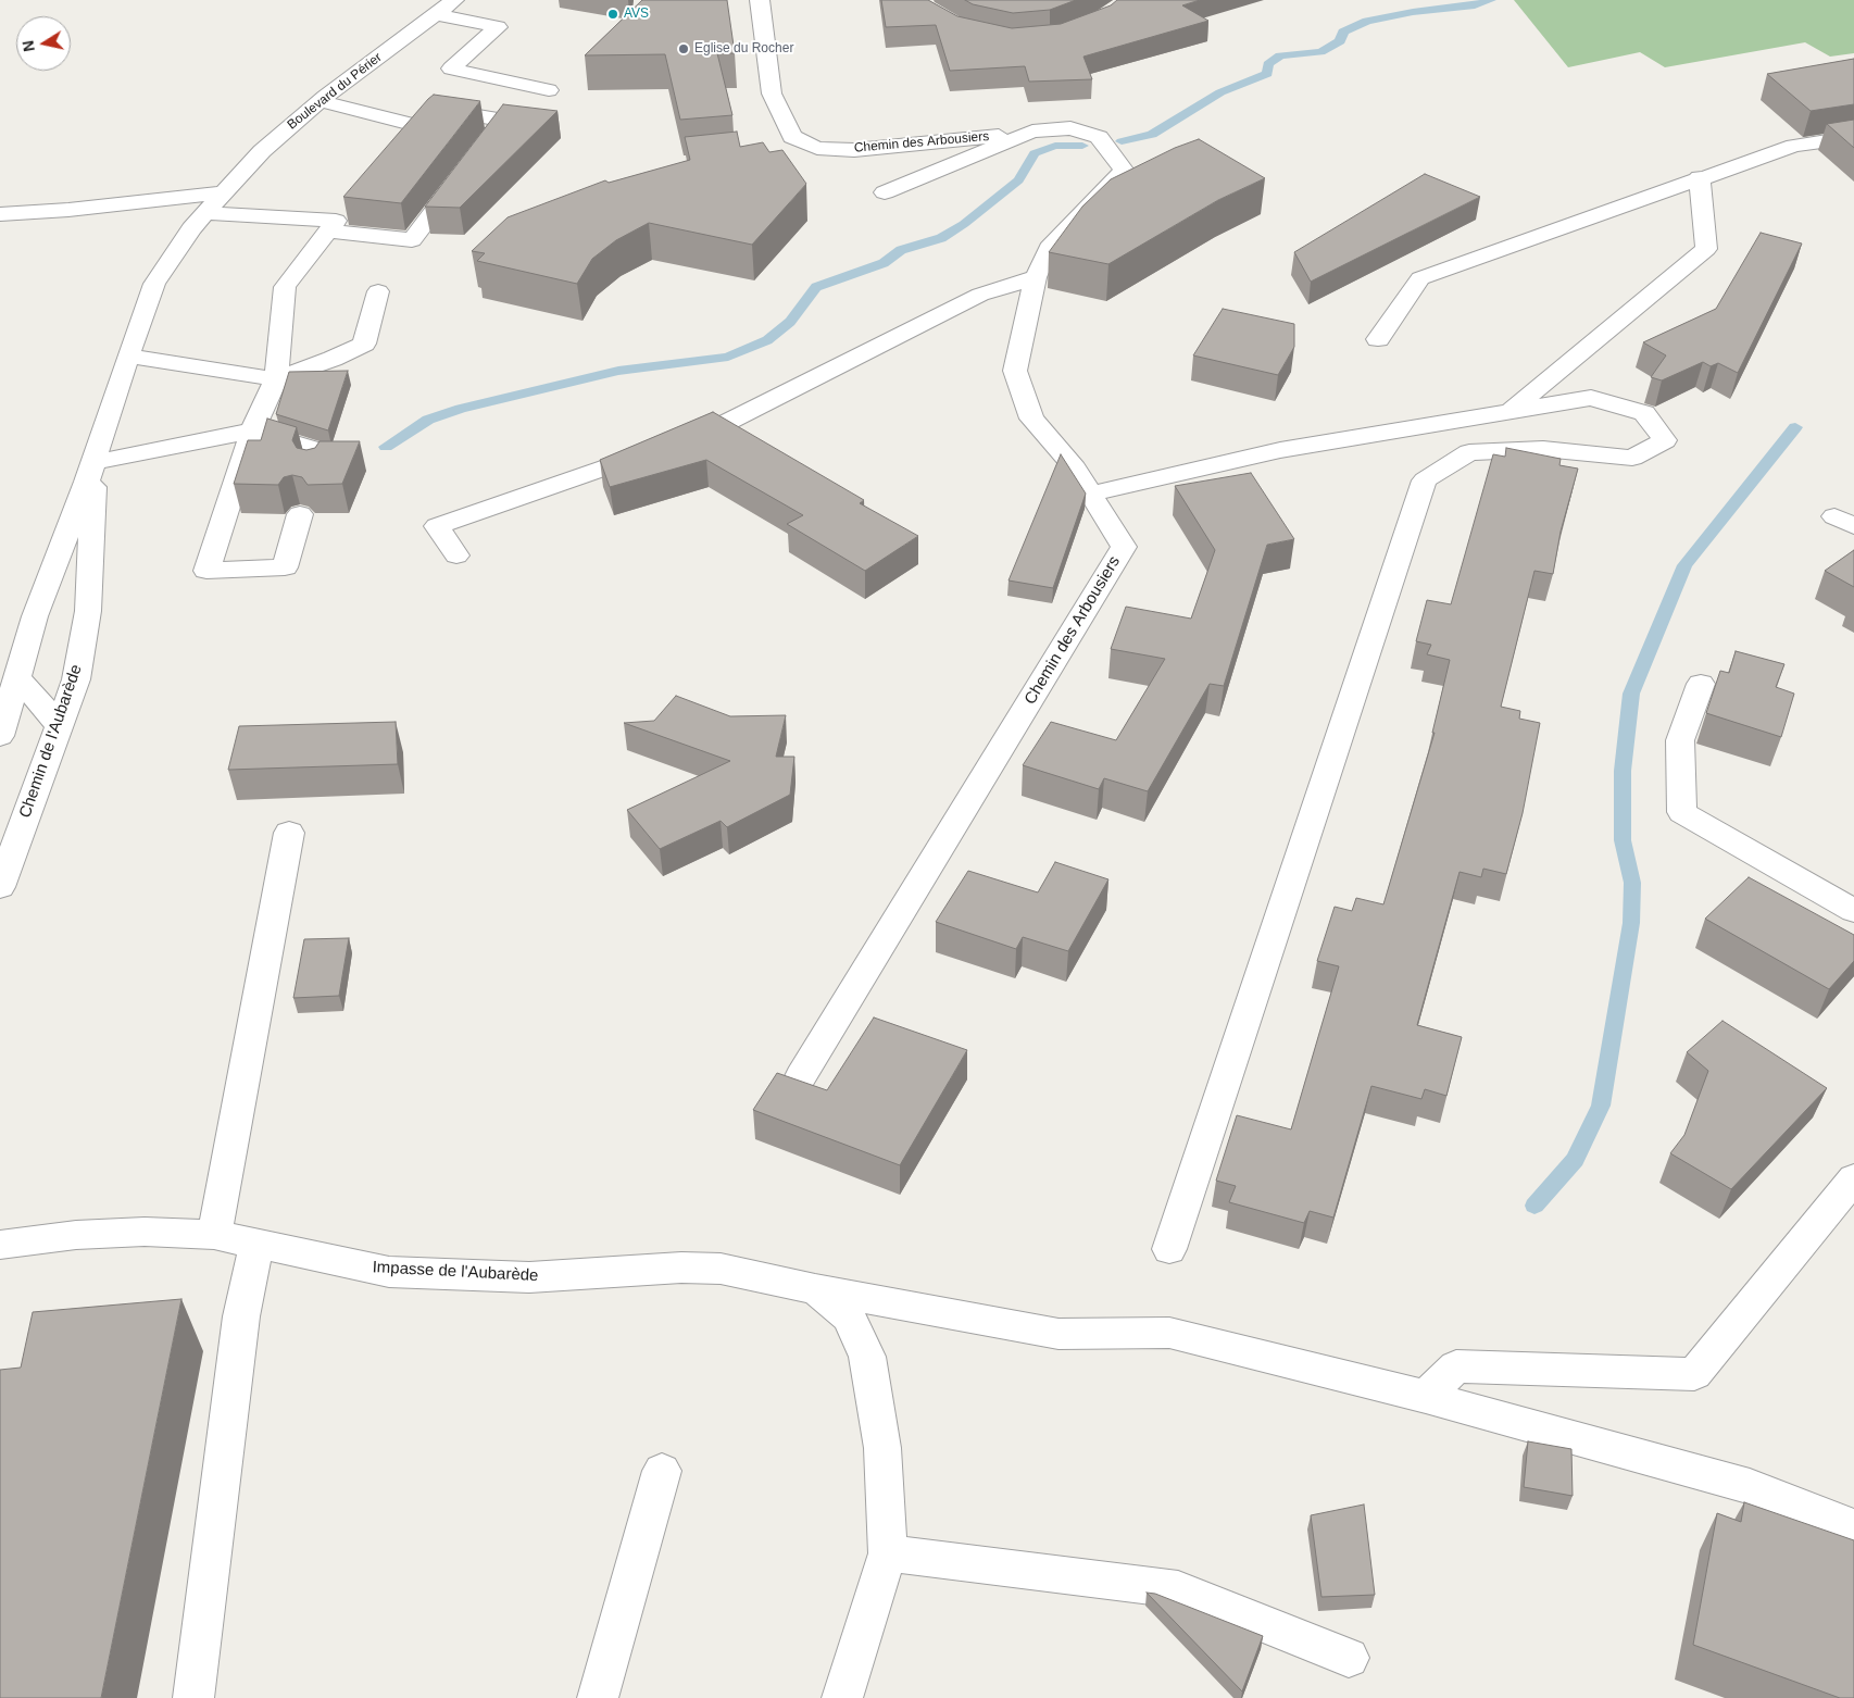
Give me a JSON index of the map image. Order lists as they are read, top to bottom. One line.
{"streets":{"street":["Boulevard du Périer","Chemin des Arbousiers","Chemin de l'Aubarède","Impasse de l'Aubarède"]},"crossings":[["Boulevard du Périer","Chemin de l'Aubarède"]],"places":["AVS","Eglise du Rocher"],"north":"left"}
